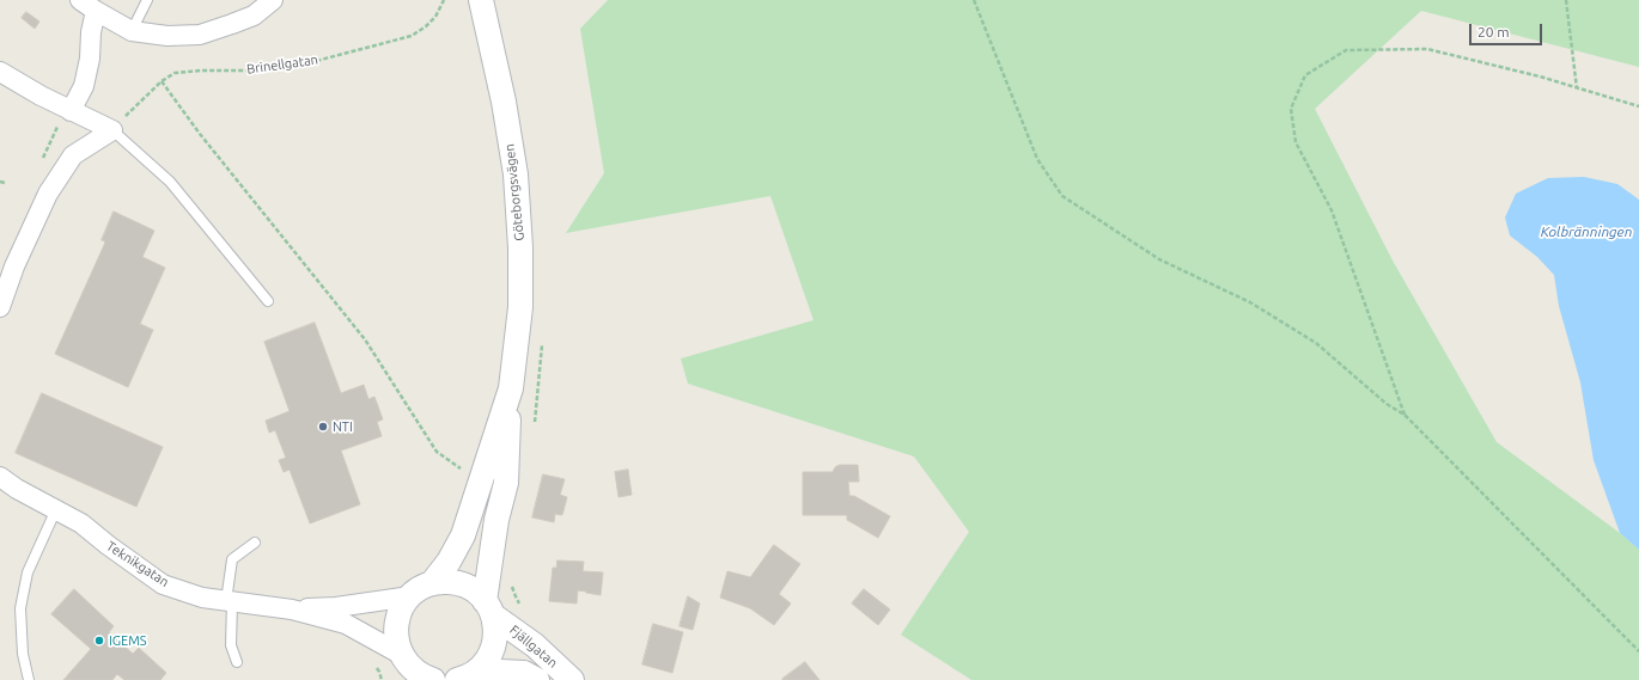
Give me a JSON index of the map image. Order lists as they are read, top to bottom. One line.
{"streets":{"street":["Göteborgsvägen","Teknikgatan","Fjällgatan"],"path":["Brinellgatan"]},"crossings":[["Göteborgsvägen","Fjällgatan"]],"water":["Kolbränningen"],"places":["NTI","IGEMS"],"scale_bar":"20 m"}
